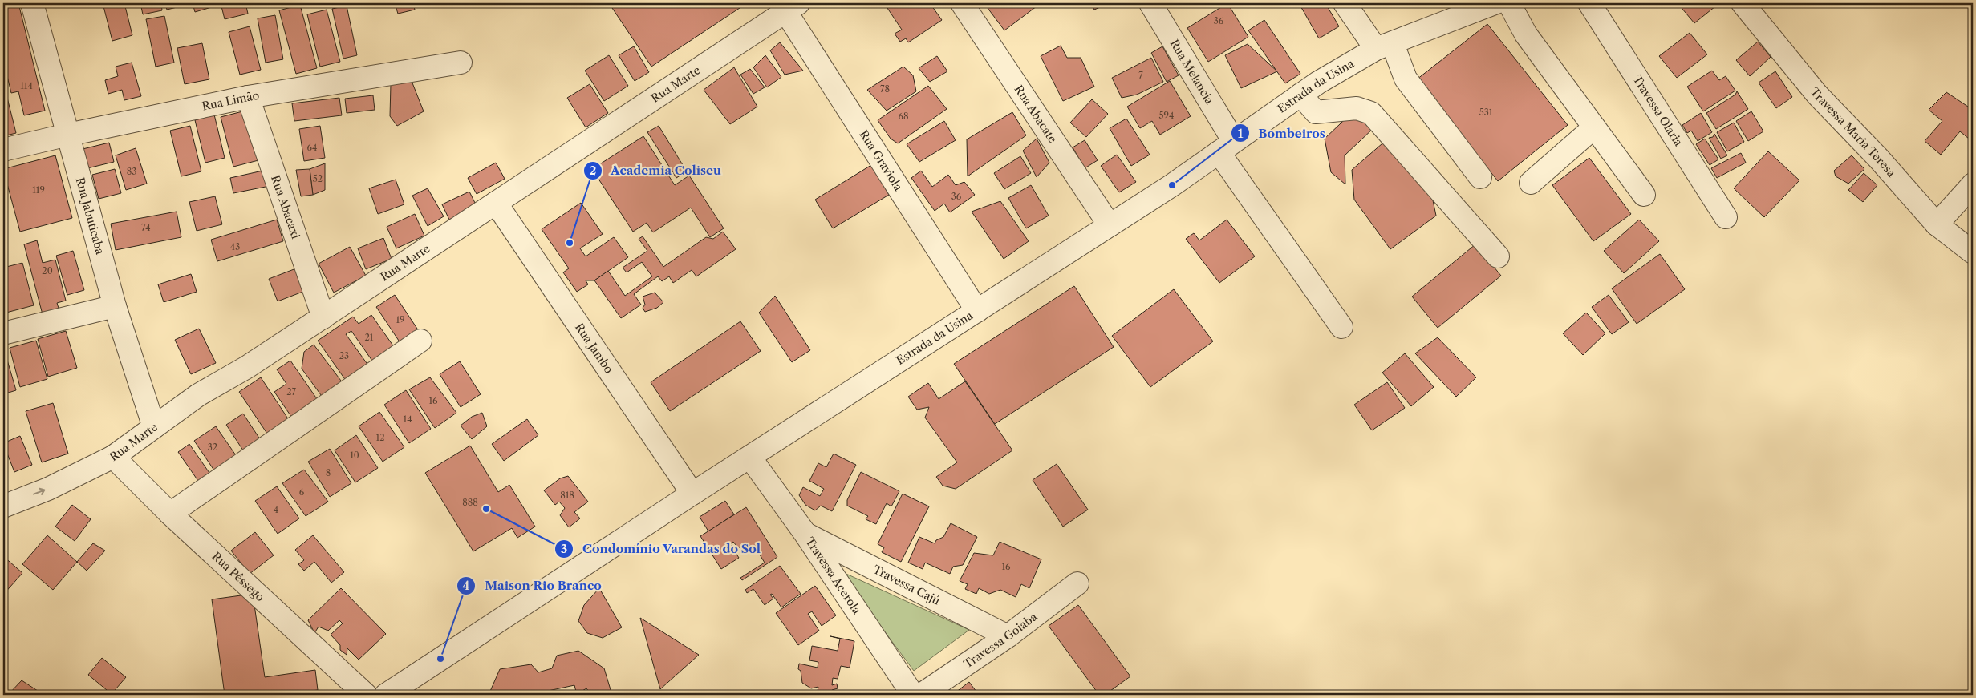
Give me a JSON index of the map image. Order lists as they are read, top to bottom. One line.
{"streets":{"street":["Rua Melancia","Rua Marte","Estrada da Usina","Rua Limão","Travessa Olaria","Rua Abacate","Travessa Maria Teresa","Rua Graviola","Rua Abacaxi","Rua Jabuticaba","Rua Jambo","Travessa Acerola","Rua Pêssego","Travessa Cajú","Travessa Goiaba"]},"crossings":[["Rua Melancia","Estrada da Usina"],["Rua Marte","Rua Graviola"],["Rua Marte","Rua Abacaxi"],["Rua Marte","Rua Jabuticaba"],["Rua Marte","Rua Jambo"],["Rua Marte","Rua Pêssego"],["Estrada da Usina","Rua Abacate"],["Estrada da Usina","Rua Graviola"],["Estrada da Usina","Rua Jambo"],["Estrada da Usina","Travessa Acerola"],["Rua Limão","Rua Abacaxi"],["Rua Limão","Rua Jabuticaba"],["Travessa Acerola","Travessa Cajú"],["Travessa Cajú","Travessa Goiaba"]],"places":["Bombeiros","Academia Coliseu","Condomínio Varandas do Sol","Maison Rio Branco"],"house_numbers":["36","7","114","78","531","594","68","64","83","52","119","36","74","43","20","19","21","23","27","16","14","12","32","10","8","6","818","888","4","16"]}
